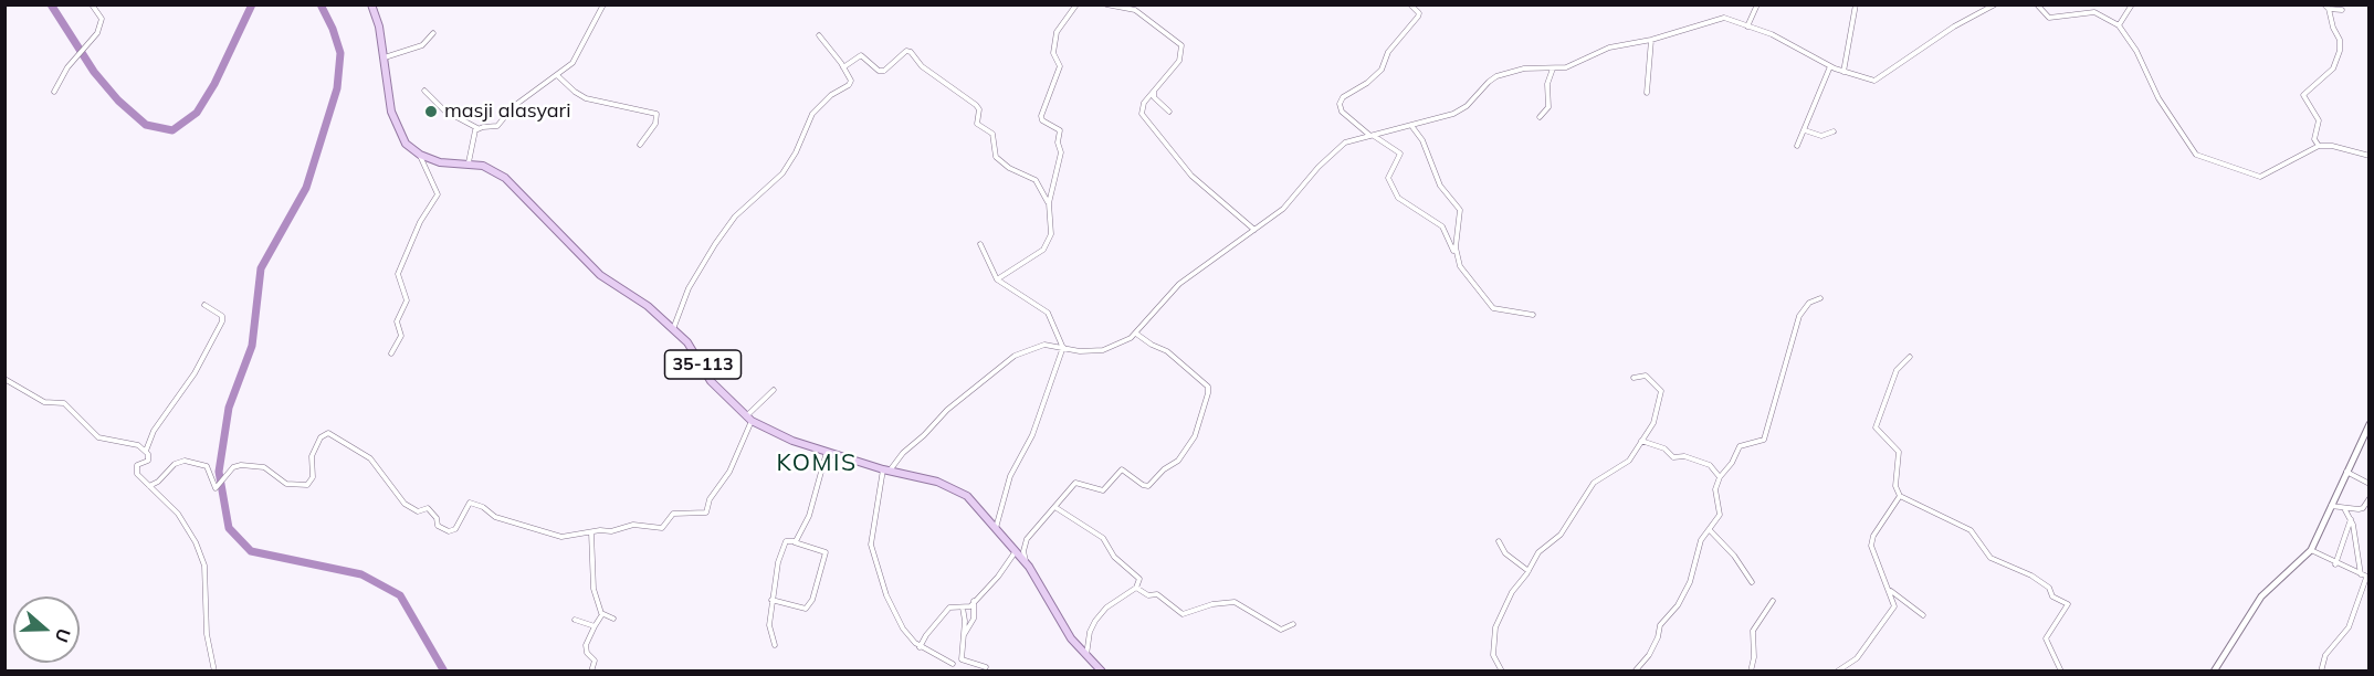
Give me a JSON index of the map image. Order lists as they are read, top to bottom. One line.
{"streets":{"main road":["35-113"]},"districts":["KOMIS"],"places":["masji alasyari"],"north":"right"}
